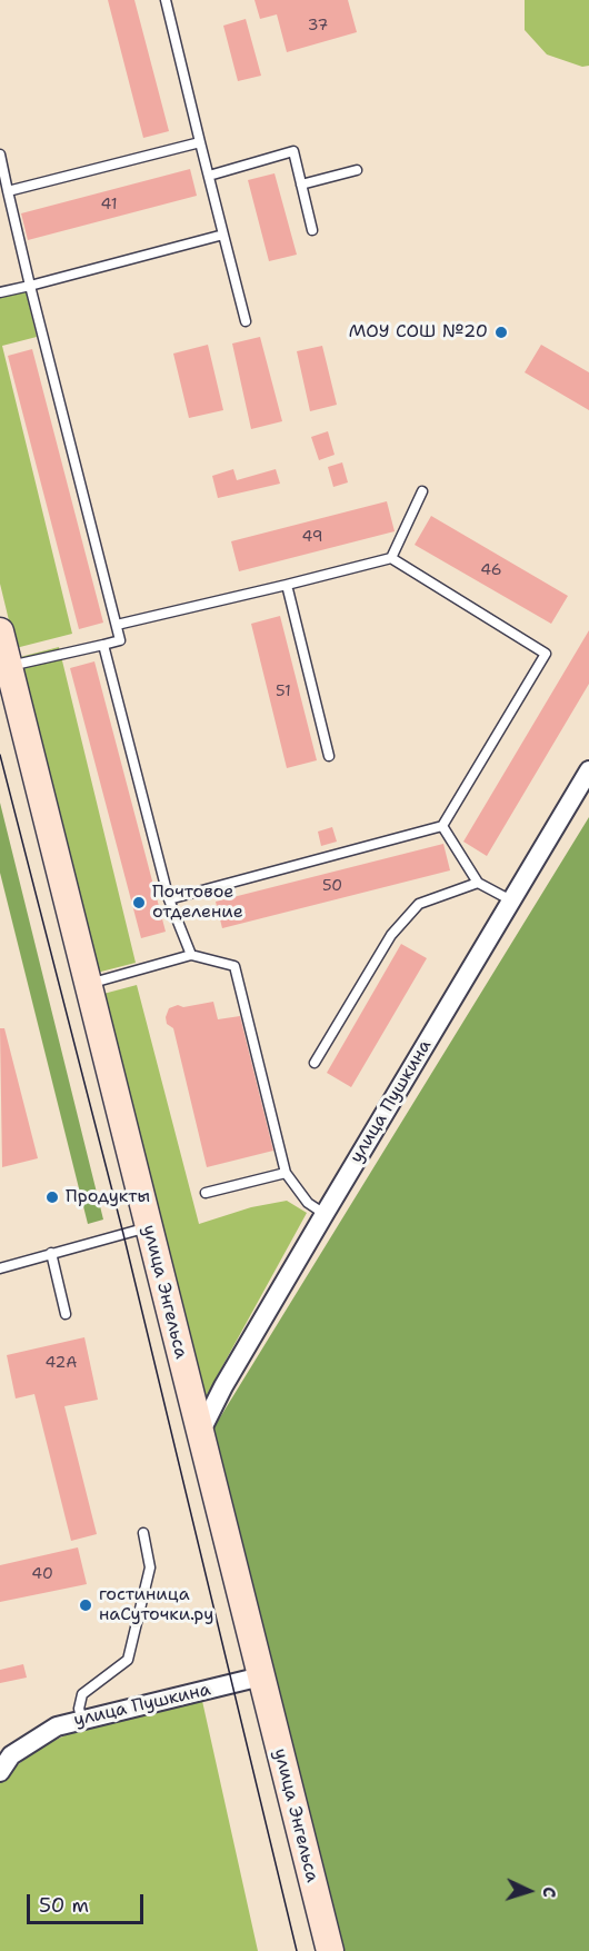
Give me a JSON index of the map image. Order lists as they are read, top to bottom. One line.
{"streets":{"main road":["улица Энгельса"],"street":["улица Пушкина"]},"crossings":[["улица Пушкина","улица Энгельса"]],"places":["МОУ СОШ №20","Почтовое отделение","Продукты","гостиница наСуточки.ру"],"house_numbers":["37","41","49","46","51","50","42А","40"],"scale_bar":"50 m","north":"right"}
